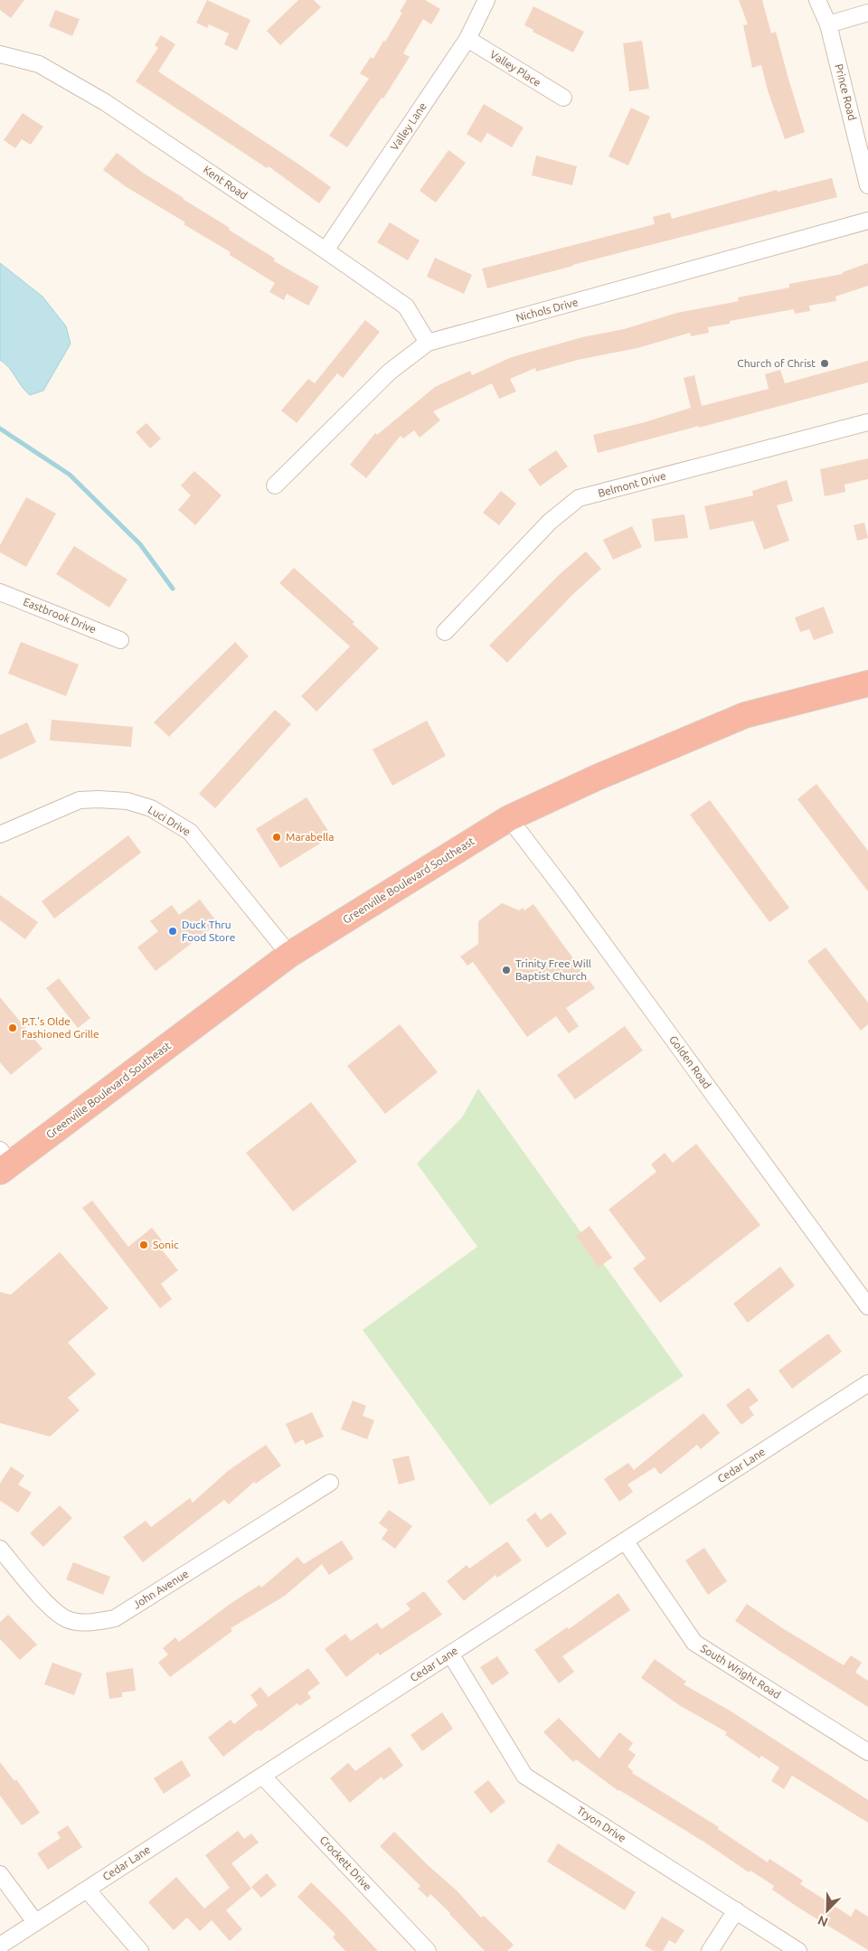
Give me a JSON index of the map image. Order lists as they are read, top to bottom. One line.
{"streets":{"highway":["Greenville Boulevard Southeast"],"street":["Valley Place","Prince Road","Valley Lane","Kent Road","Nichols Drive","Belmont Drive","Eastbrook Drive","Luci Drive","Golden Road","Cedar Lane","John Avenue","South Wright Road","Tryon Drive","Crockett Drive"]},"crossings":[["Valley Place","Valley Lane"],["Valley Lane","Kent Road"],["Kent Road","Nichols Drive"],["Luci Drive","Greenville Boulevard Southeast"],["Greenville Boulevard Southeast","Golden Road"],["Cedar Lane","South Wright Road"],["Cedar Lane","Tryon Drive"],["Cedar Lane","Crockett Drive"]],"places":["Church of Christ","Marabella","Duck Thru Food Store","Trinity Free Will Baptist Church","P.T.’s Olde Fashioned Grille","Sonic"],"north":"bottom left"}
